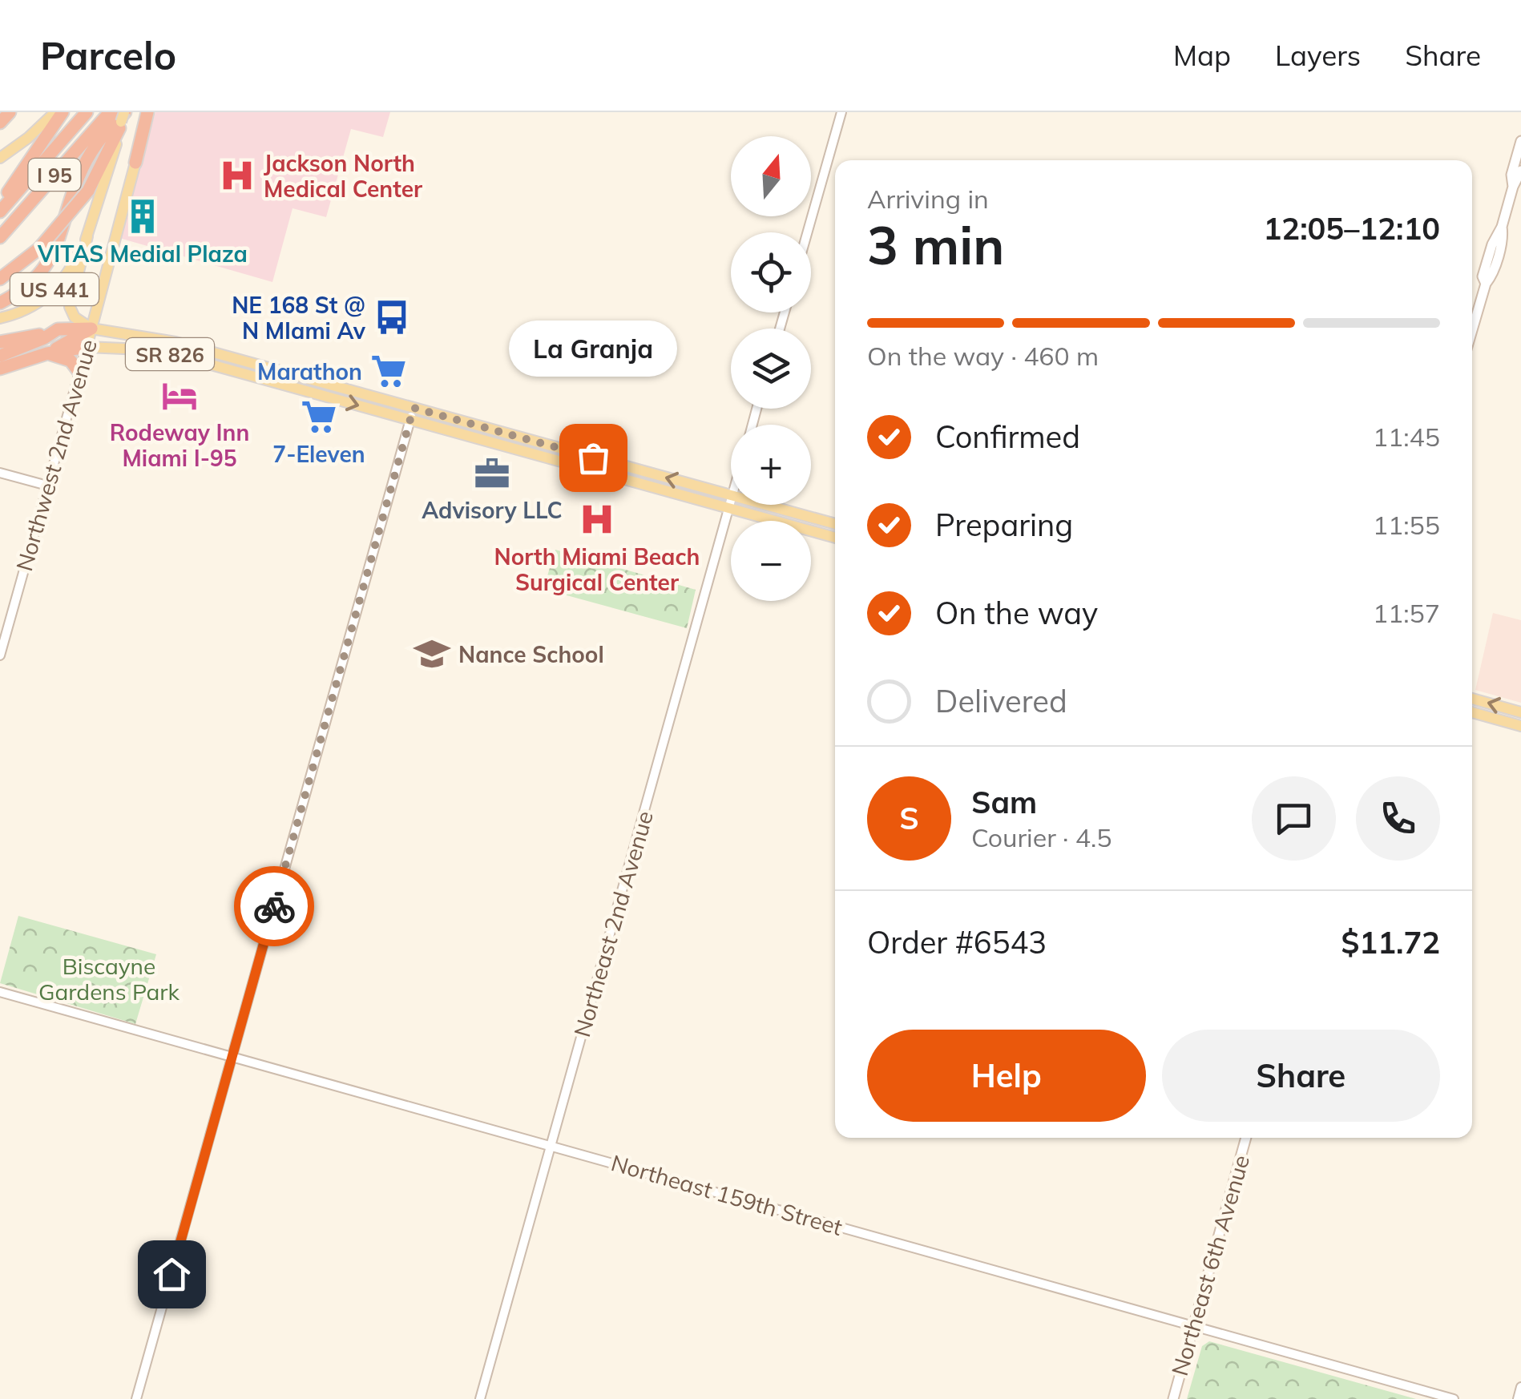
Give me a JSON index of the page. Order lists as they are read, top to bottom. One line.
{"streets":{"highway":["I 95","SR 826"],"main road":["US 441","Northwest 2nd Avenue","Northeast 6th Avenue"],"street":["Northeast 2nd Avenue","Northeast 159th Street"]},"crossings":[["SR 826","Northwest 2nd Avenue"],["SR 826","Northeast 2nd Avenue"],["Northeast 2nd Avenue","Northeast 159th Street"],["Northeast 159th Street","Northeast 6th Avenue"]],"parks":["Biscayne Gardens Park"],"places":{"hospital":["Jackson North Medical Center","North Miami Beach Surgical Center"],"building":["VITAS Medial Plaza"],"bus stop":["NE 168 St @ N MIami Av"],"supermarket":["Marathon","7-Eleven"],"hotel":["Rodeway Inn Miami I-95"],"other":["La Granja"],"office":["Advisory LLC"],"school or university":["Nance School"]},"north":"top","page":{"header":"Parcelo","nav":["Map","Layers","Share"],"map_buttons":["+","−"],"heading":["3 min","Arriving in","12:05–12:10"],"panel":["Sam","Courier · 4.5","Order #6543","$11.72"],"bar":"On the way · 460 m","bubble":"La Granja","list":[["Confirmed","11:45"],["Preparing","11:55"],["On the way","11:57"],"Delivered"],"round":"S","buttons":["Help","Share"]}}
